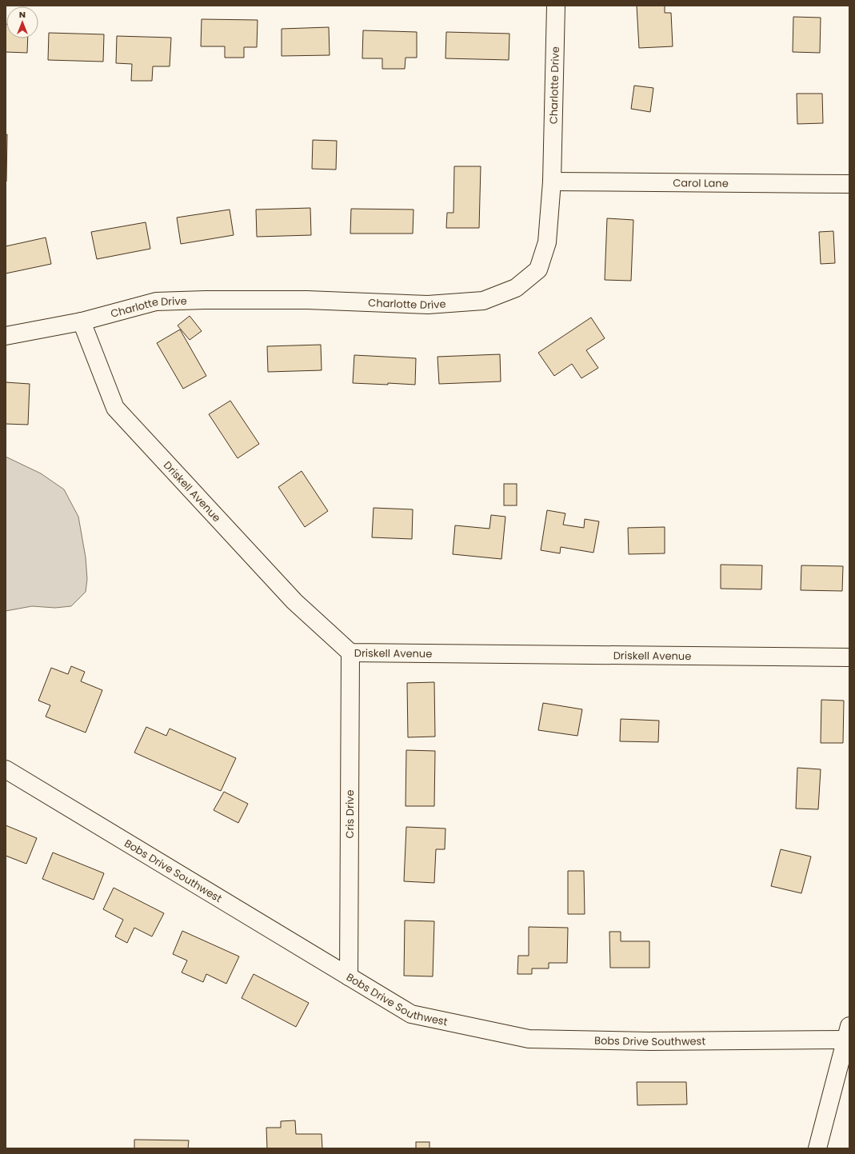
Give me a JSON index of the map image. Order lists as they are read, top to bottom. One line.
{"streets":{"street":["Charlotte Drive","Carol Lane","Driskell Avenue","Cris Drive","Bobs Drive Southwest"]},"crossings":[["Charlotte Drive","Carol Lane"],["Charlotte Drive","Driskell Avenue"],["Driskell Avenue","Cris Drive"],["Cris Drive","Bobs Drive Southwest"]],"north":"top"}
